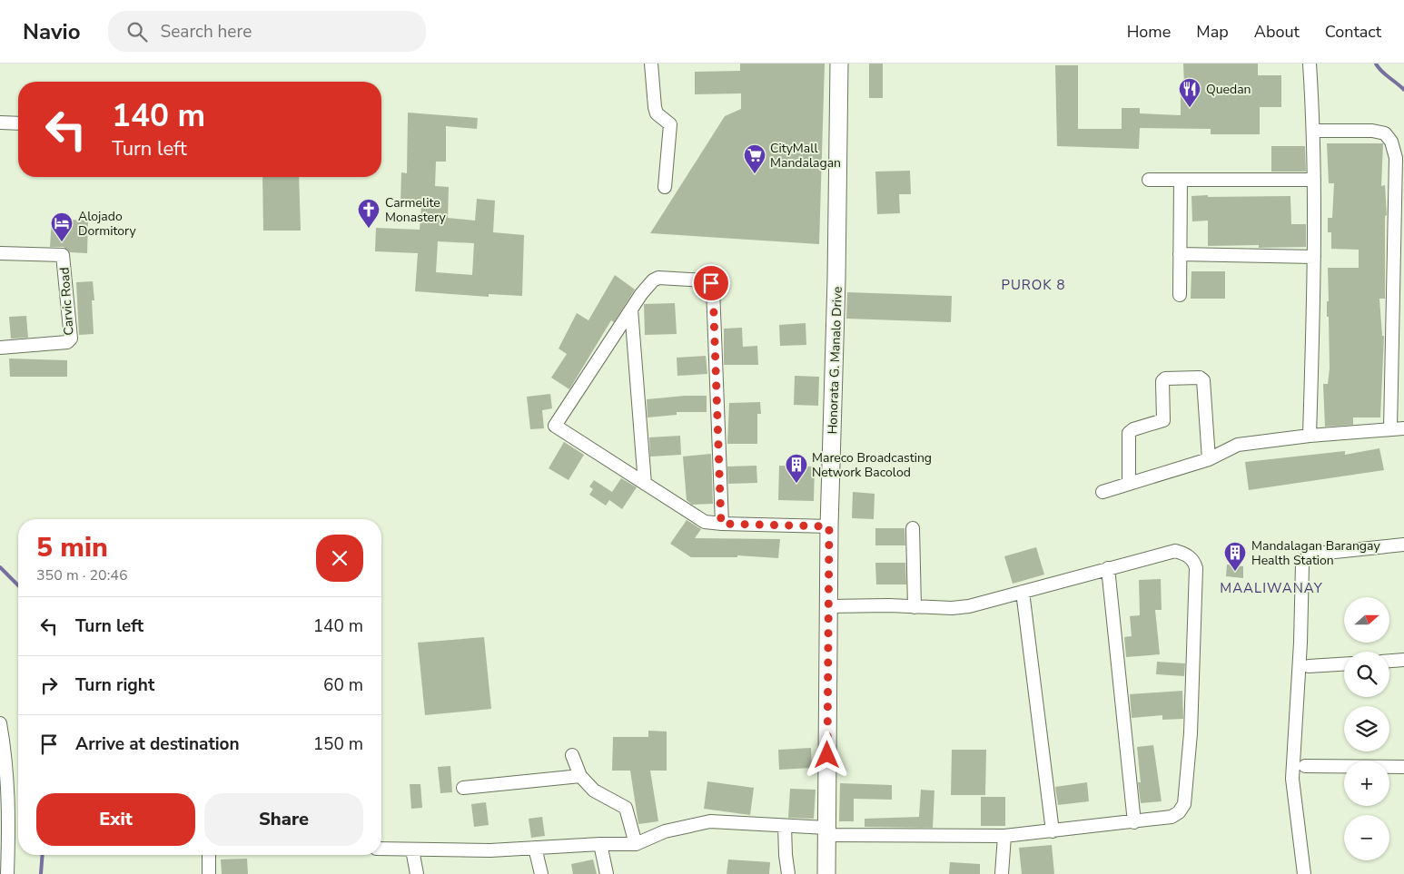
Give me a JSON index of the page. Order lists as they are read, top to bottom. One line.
{"streets":{"street":["Carvic Road","Honorata G. Manalo Drive"]},"districts":["PUROK 8","MAALIWANAY"],"places":{"restaurant":["Quedan"],"supermarket":["CityMall Mandalagan"],"church":["Carmelite Monastery"],"hotel":["Alojado Dormitory"],"building":["Mareco Broadcasting Network Bacolod","Mandalagan Barangay Health Station"]},"north":"right","page":{"header":"Navio","search":"Search here","nav":["Home","Map","About","Contact"],"turn":["140 m","Turn left"],"heading":["5 min","350 m · 20:46"],"list":[{"name":"Turn left","value":"140 m"},{"name":"Turn right","value":"60 m"},{"name":"Arrive at destination","value":"150 m"}],"map_buttons":["+","−"],"buttons":["Exit","Share"]}}
